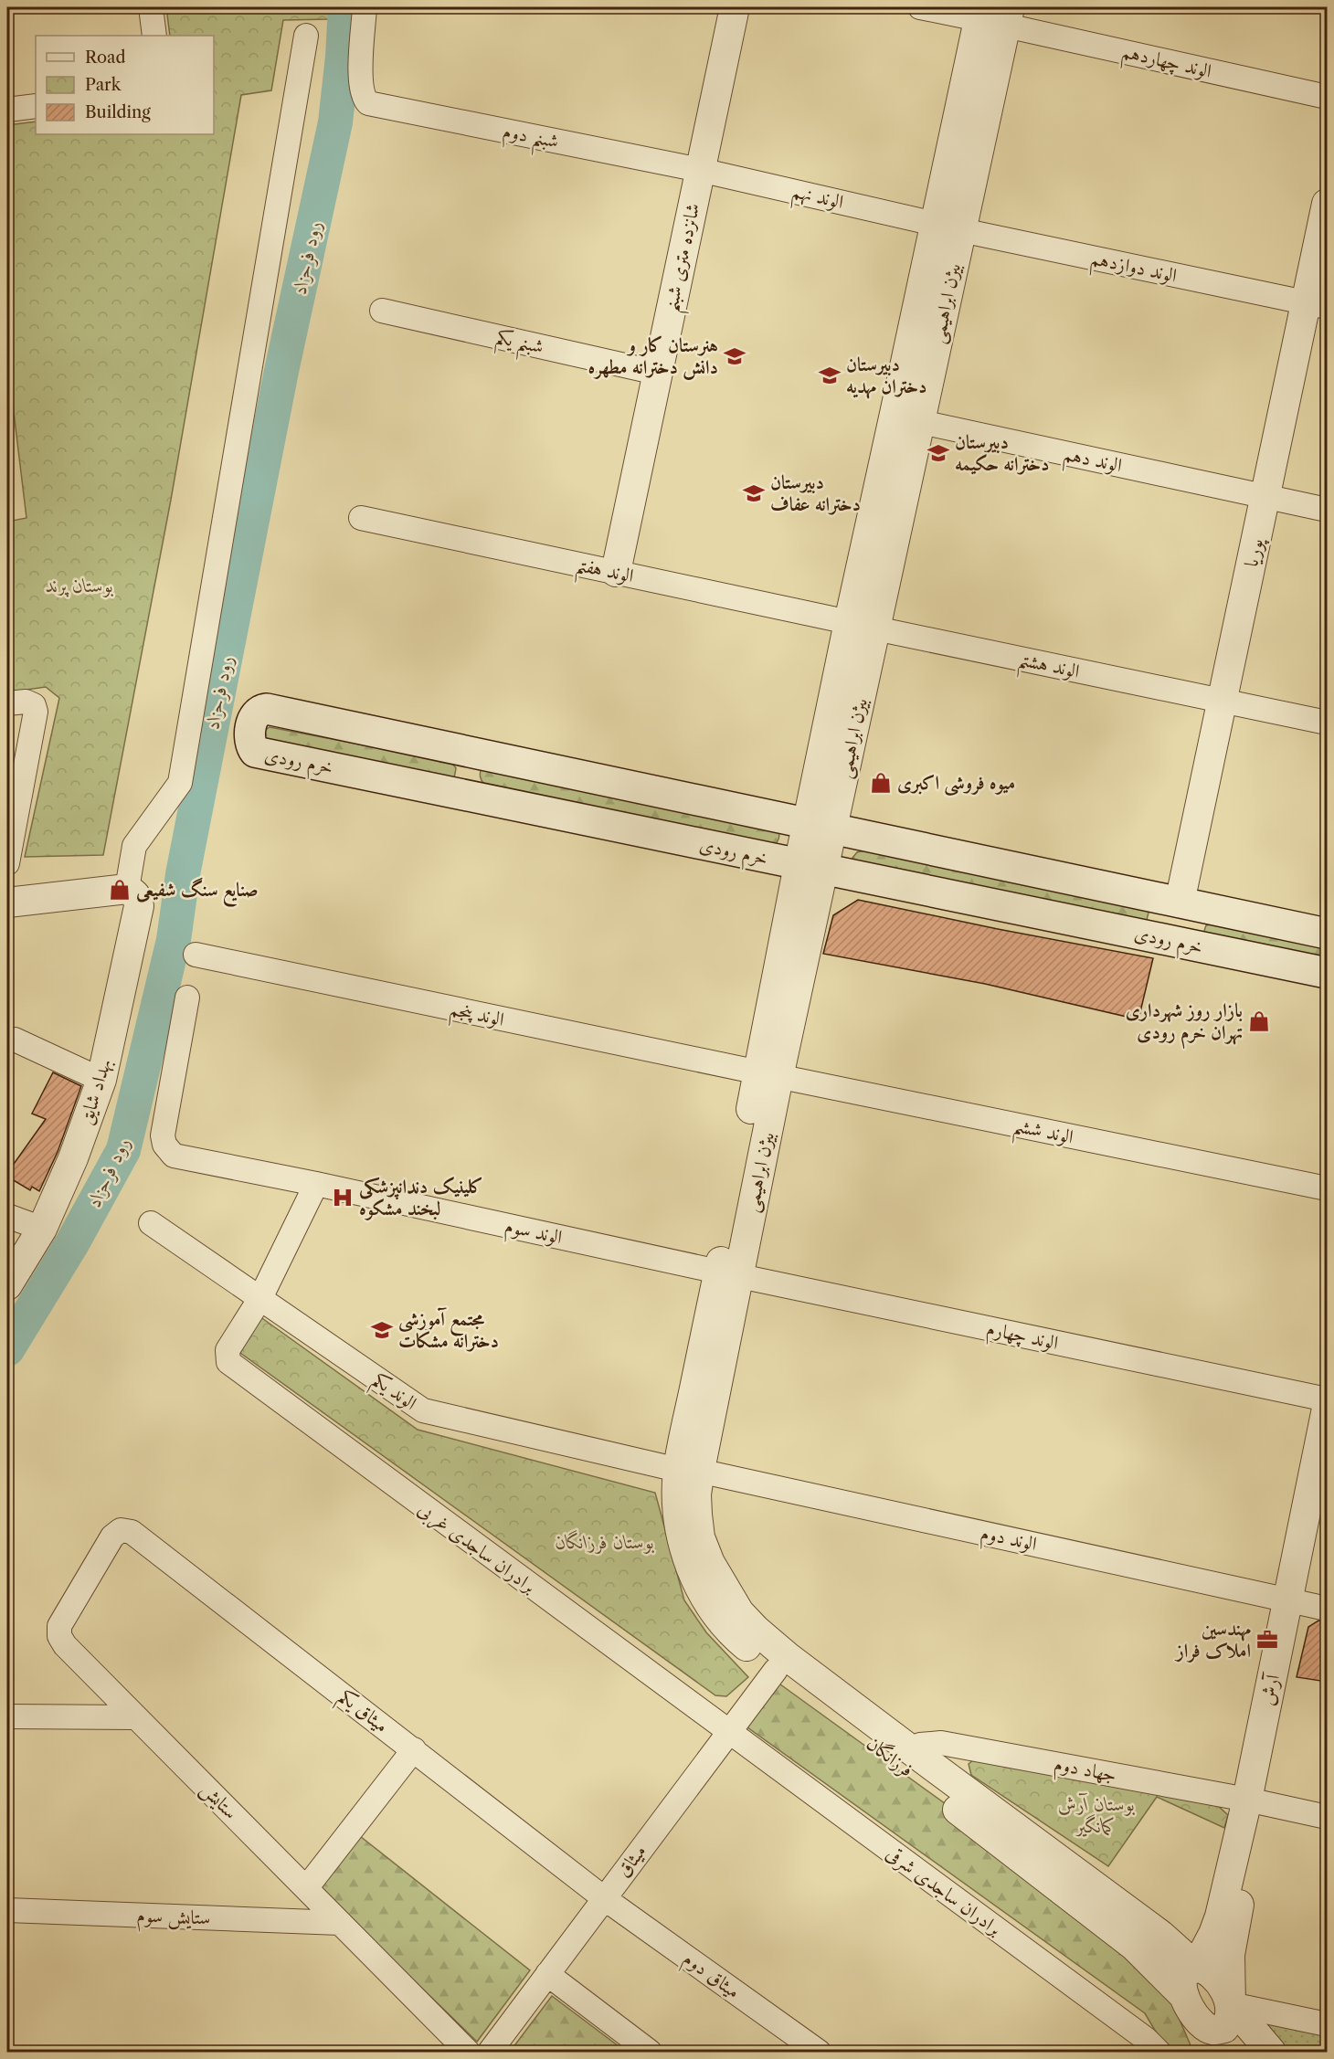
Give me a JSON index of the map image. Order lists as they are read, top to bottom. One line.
{"streets":{"main road":["خرم رودی"],"street":["الوند چهاردهم","شبنم دوم","الوند نهم","شانزده متری شبنم","الوند دوازدهم","بیژن ابراهیمی","شبنم یکم","الوند دهم","پوریا","الوند هفتم","الوند هشتم","الوند پنجم","بهداد شایق","الوند ششم","الوند سوم","الوند چهارم","الوند یکم","الوند دوم","برادران ساجدی غربی","آرش","میثاق یکم","فرزانگان","جهاد دوم","ستایش","میثاق","برادران ساجدی شرقی","ستایش سوم","میثاق دوم"]},"crossings":[["الوند چهاردهم","بیژن ابراهیمی"],["شبنم دوم","الوند نهم"],["شبنم دوم","شانزده متری شبنم"],["الوند نهم","شانزده متری شبنم"],["الوند نهم","الوند دوازدهم"],["الوند نهم","بیژن ابراهیمی"],["شانزده متری شبنم","شبنم یکم"],["شانزده متری شبنم","الوند هفتم"],["الوند دوازدهم","بیژن ابراهیمی"],["الوند دوازدهم","پوریا"],["بیژن ابراهیمی","الوند دهم"],["بیژن ابراهیمی","الوند هفتم"],["بیژن ابراهیمی","الوند هشتم"],["بیژن ابراهیمی","خرم رودی"],["بیژن ابراهیمی","الوند پنجم"],["بیژن ابراهیمی","الوند ششم"],["بیژن ابراهیمی","الوند سوم"],["بیژن ابراهیمی","الوند چهارم"],["بیژن ابراهیمی","الوند یکم"],["بیژن ابراهیمی","الوند دوم"],["بیژن ابراهیمی","فرزانگان"],["الوند دهم","پوریا"],["پوریا","الوند هشتم"],["پوریا","خرم رودی"],["الوند هفتم","الوند هشتم"],["الوند پنجم","الوند ششم"],["الوند سوم","الوند چهارم"],["الوند یکم","الوند دوم"],["الوند یکم","برادران ساجدی غربی"],["الوند یکم","فرزانگان"],["الوند دوم","آرش"],["الوند دوم","فرزانگان"],["برادران ساجدی غربی","میثاق"],["برادران ساجدی غربی","برادران ساجدی شرقی"],["آرش","فرزانگان"],["آرش","جهاد دوم"],["میثاق یکم","ستایش"],["میثاق یکم","میثاق"],["میثاق یکم","میثاق دوم"],["فرزانگان","جهاد دوم"],["فرزانگان","میثاق"],["ستایش","ستایش سوم"],["میثاق","برادران ساجدی شرقی"],["میثاق","میثاق دوم"]],"water":["رود فرحزاد"],"parks":["بوستان پرند","بوستان فرزانگان","بوستان آرش کمانگیر"],"places":{"school or university":["هنرستان کار و دانش دخترانه مطهره","دبیرستان دختران مهدیه","دبیرستان دخترانه حکیمه","دبیرستان دخترانه عفاف","مجتمع آموزشی دخترانه مشکات"],"shop":["میوه فروشی اکبری","صنایع سنگ شفیعی","بازار روز شهرداری تهران خرم رودی"],"hospital":["کلینیک دندانپزشکی لبخند مشکوه"],"office":["مهندسین املاک فراز"]},"legend":["Road","Park","Building"]}
